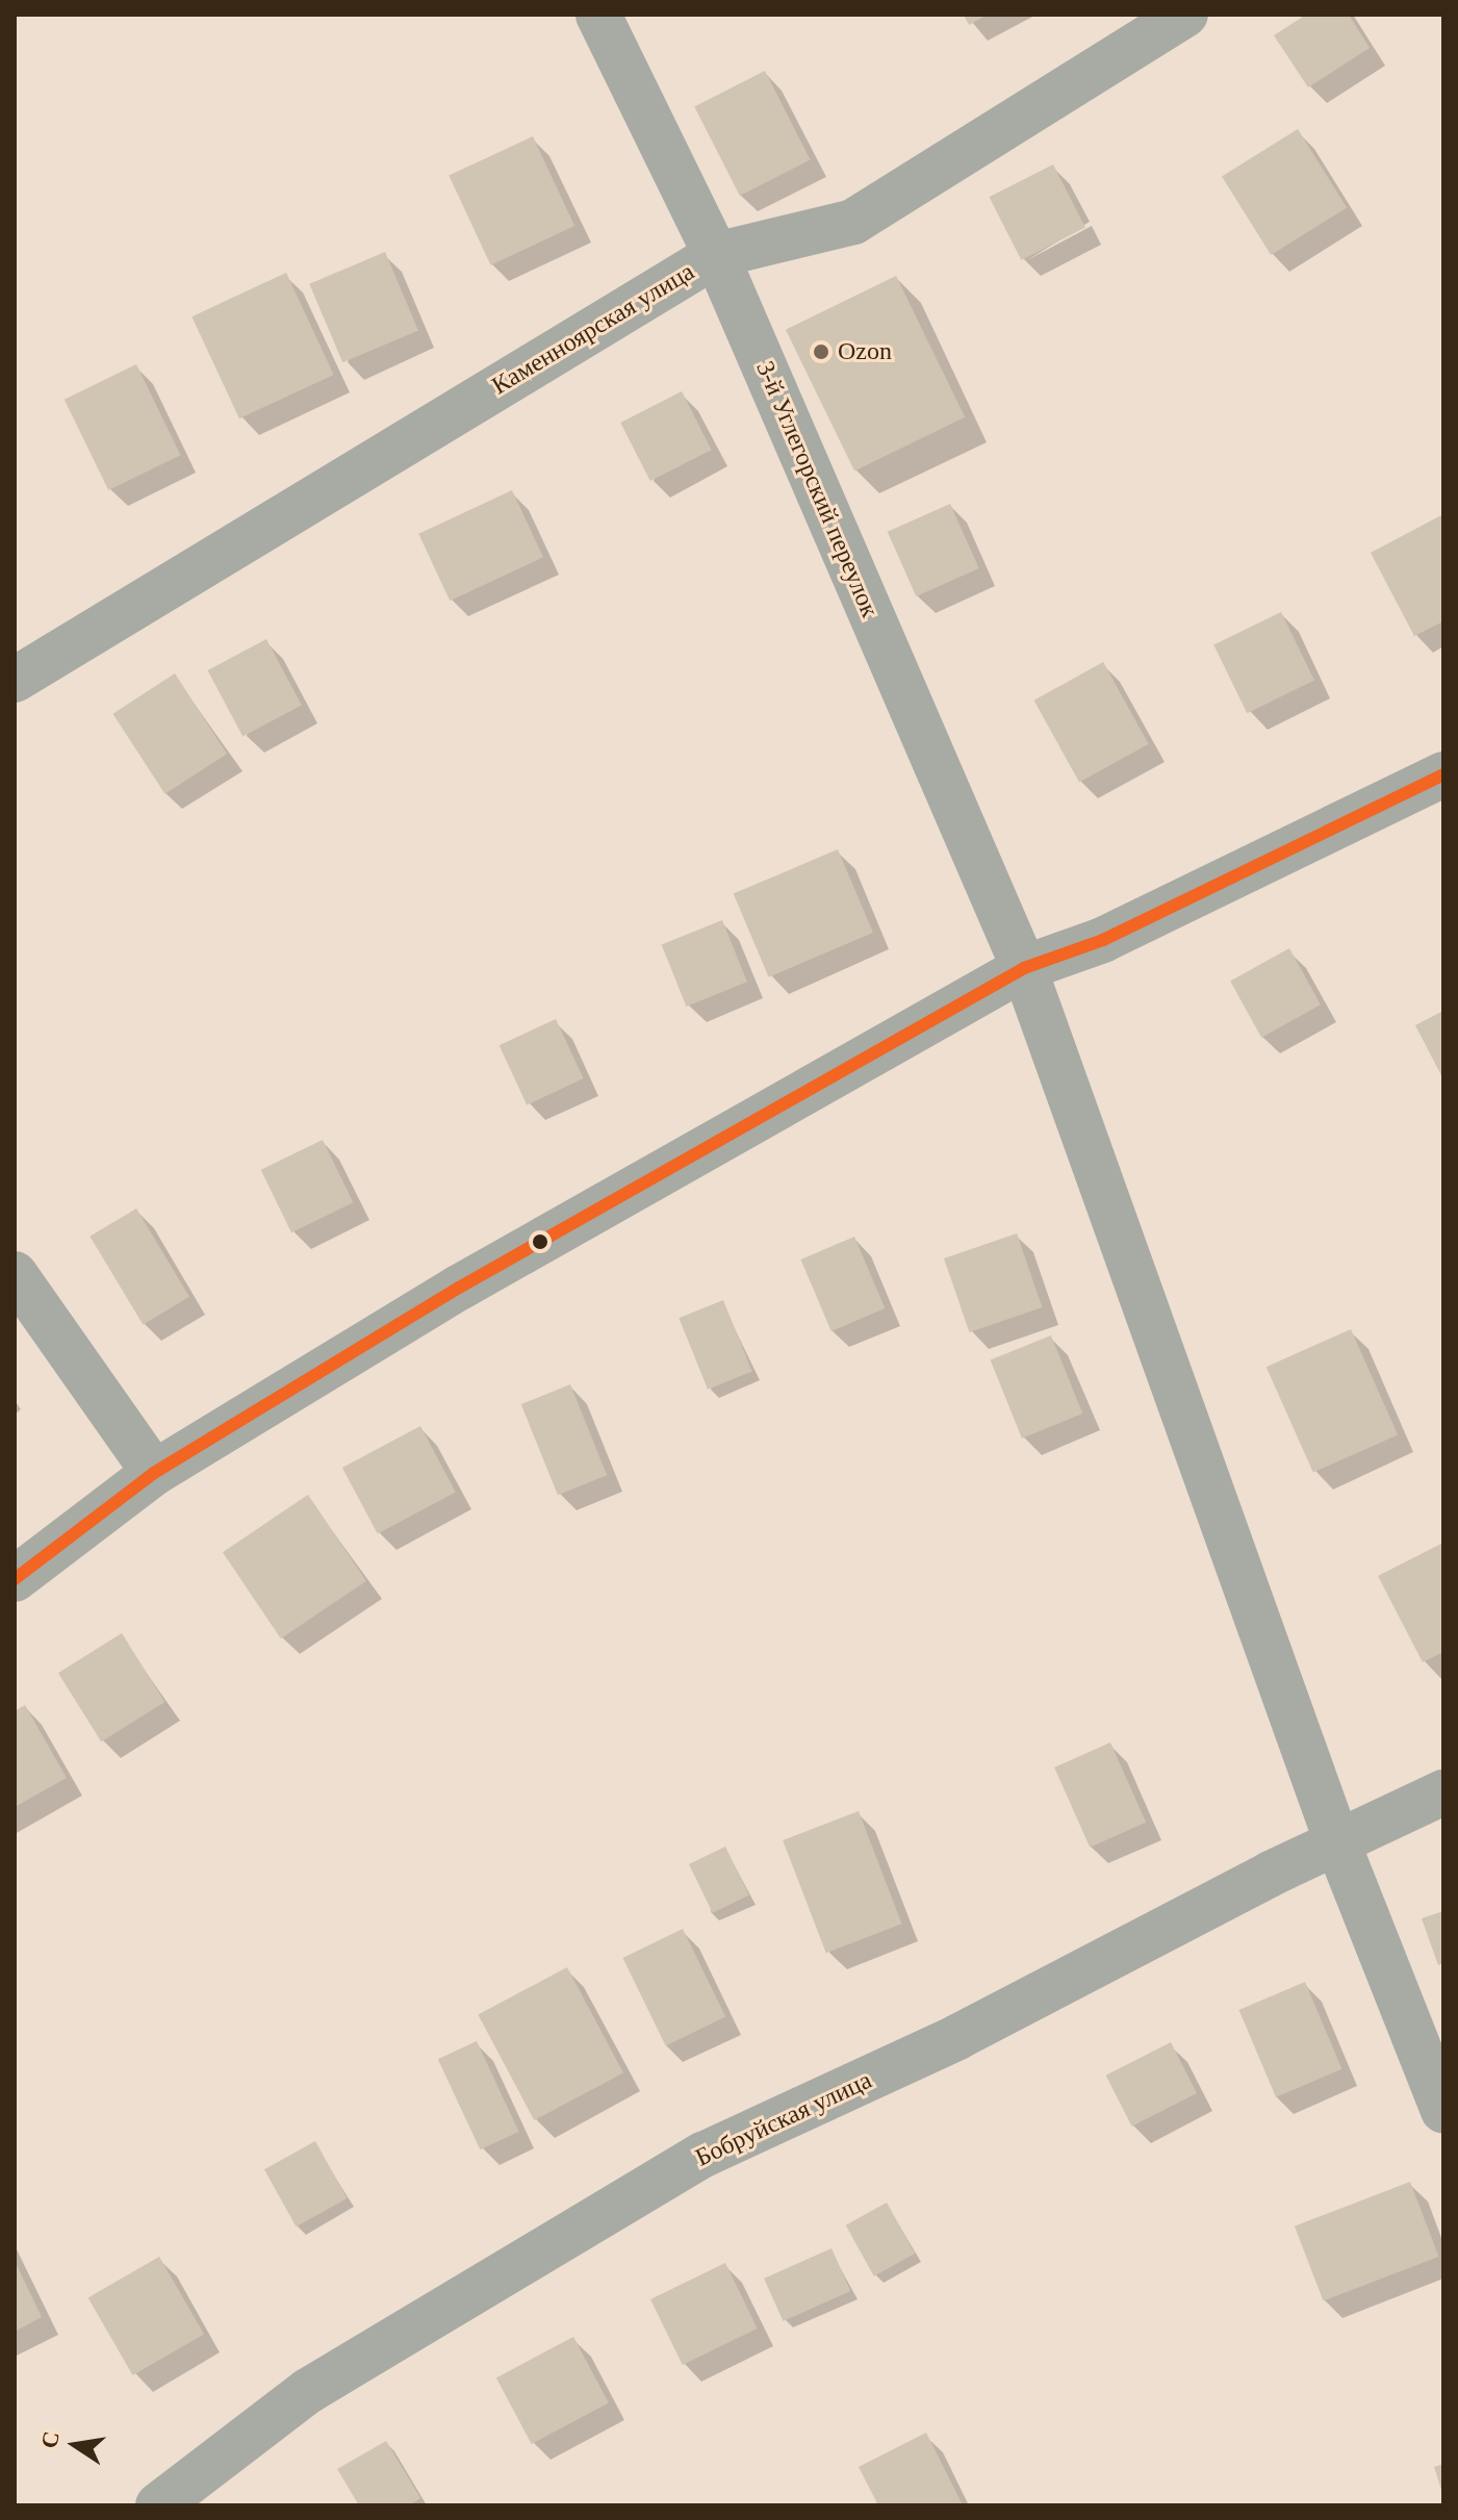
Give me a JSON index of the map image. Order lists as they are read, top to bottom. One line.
{"streets":{"street":["Каменноярская улица","3-й Углегорский переулок","Бобруйская улица"]},"crossings":[["Каменноярская улица","3-й Углегорский переулок"],["3-й Углегорский переулок","Бобруйская улица"]],"places":["Ozon"],"north":"left"}
